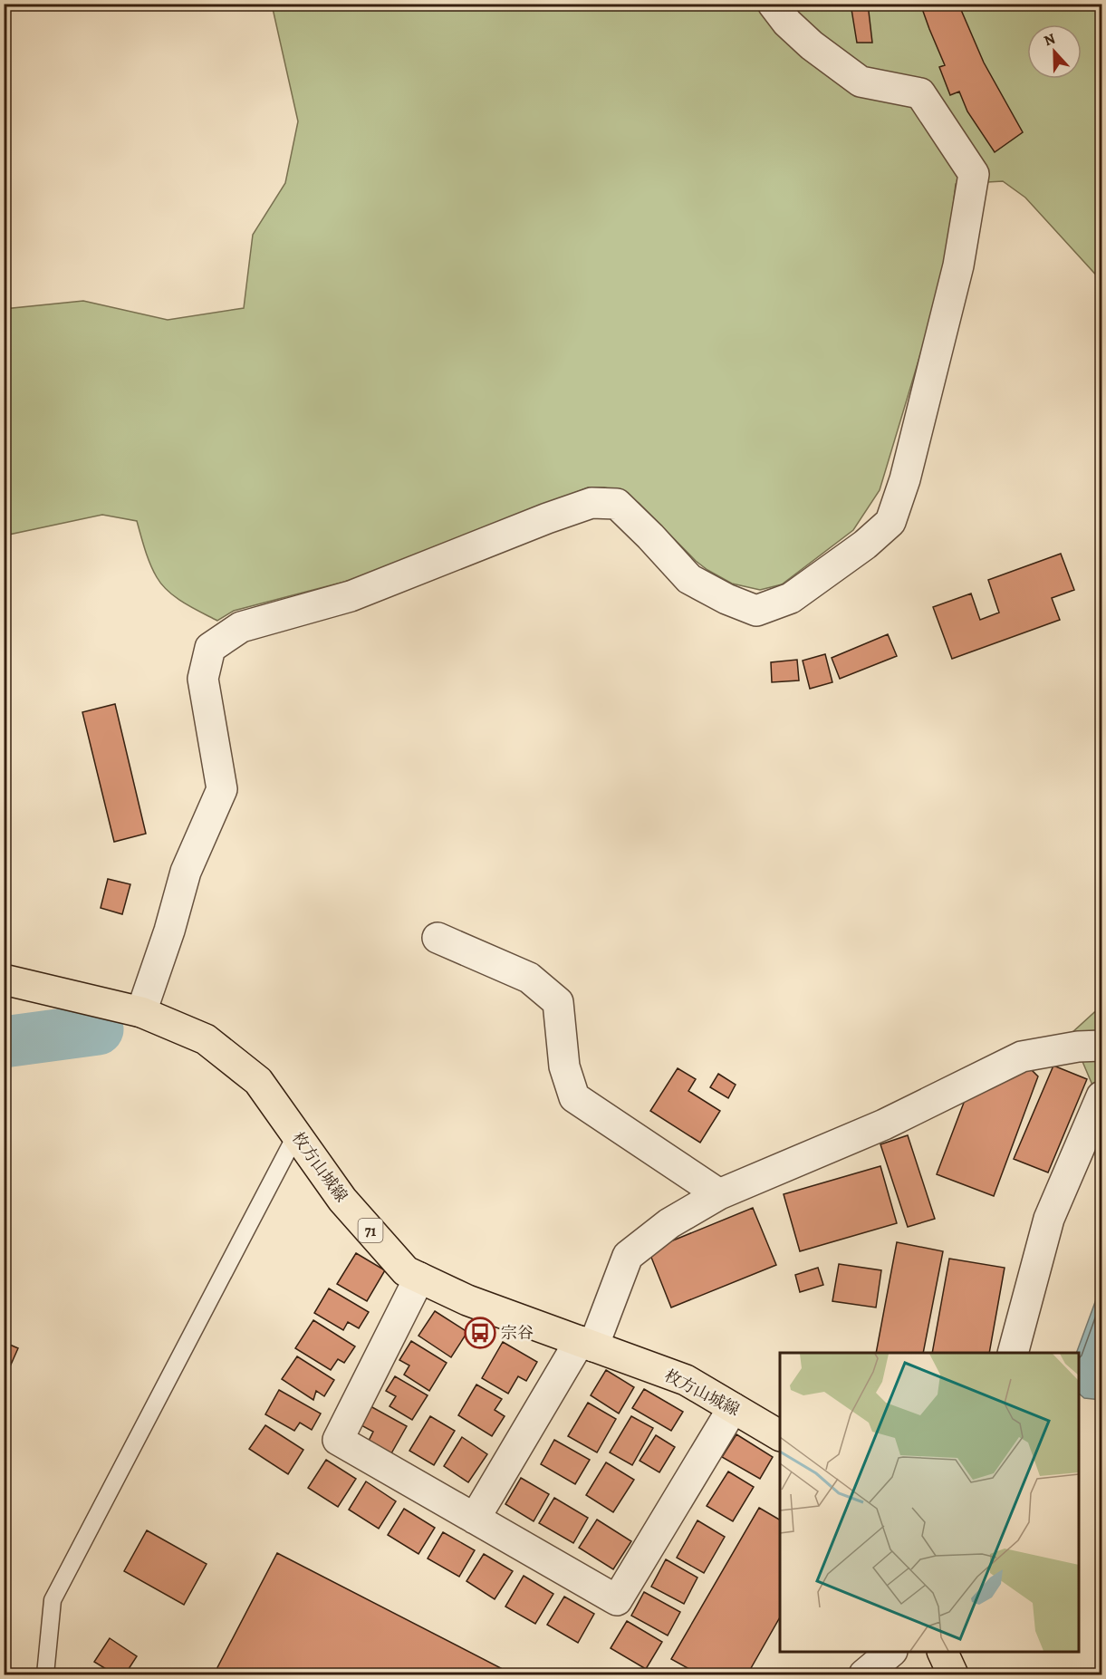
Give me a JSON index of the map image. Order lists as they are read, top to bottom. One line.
{"streets":{"main road":["枚方山城線","71"]},"places":{"bus stop":["宗谷"]},"north":"top"}
